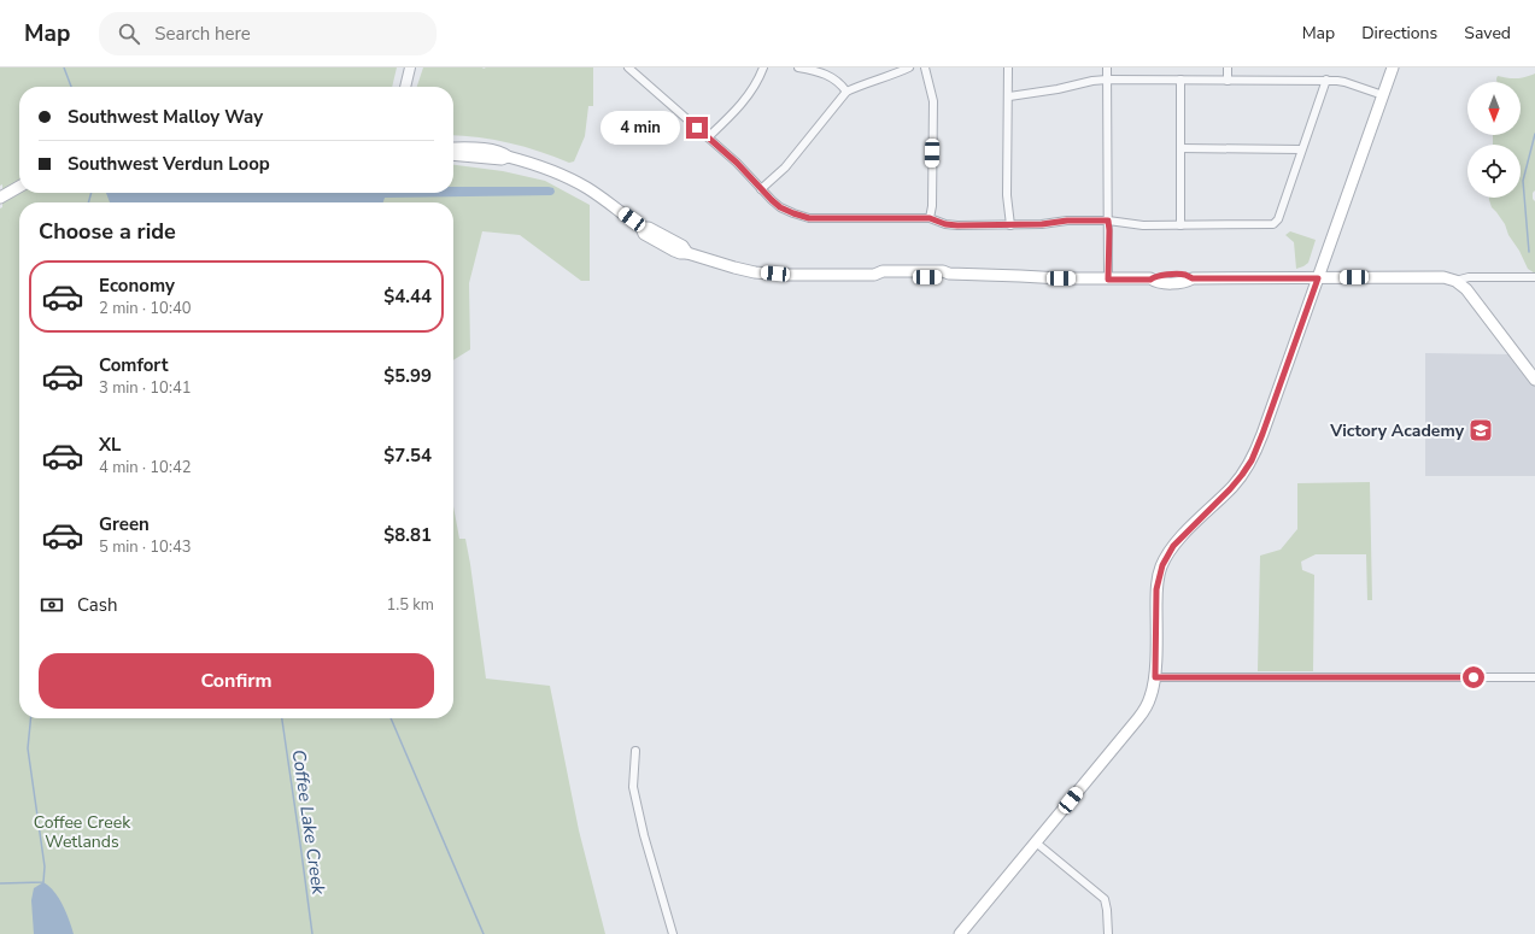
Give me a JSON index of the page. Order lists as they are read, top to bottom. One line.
{"water":["Coffee Lake Creek"],"parks":["Coffee Creek Wetlands"],"places":{"school or university":["Victory Academy"]},"north":"bottom","page":{"header":"Map","search":"Search here","nav":["Map","Directions","Saved"],"banner":["Southwest Malloy Way","Southwest Verdun Loop"],"bubble":"4 min","heading":"Choose a ride","list":[{"name":"Economy","note":"2 min · 10:40","value":"$4.44"},{"name":"Comfort","note":"3 min · 10:41","value":"$5.99"},{"name":"XL","note":"4 min · 10:42","value":"$7.54"},{"name":"Green","note":"5 min · 10:43","value":"$8.81"}],"pay":["Cash","1.5 km"],"buttons":"Confirm"}}
